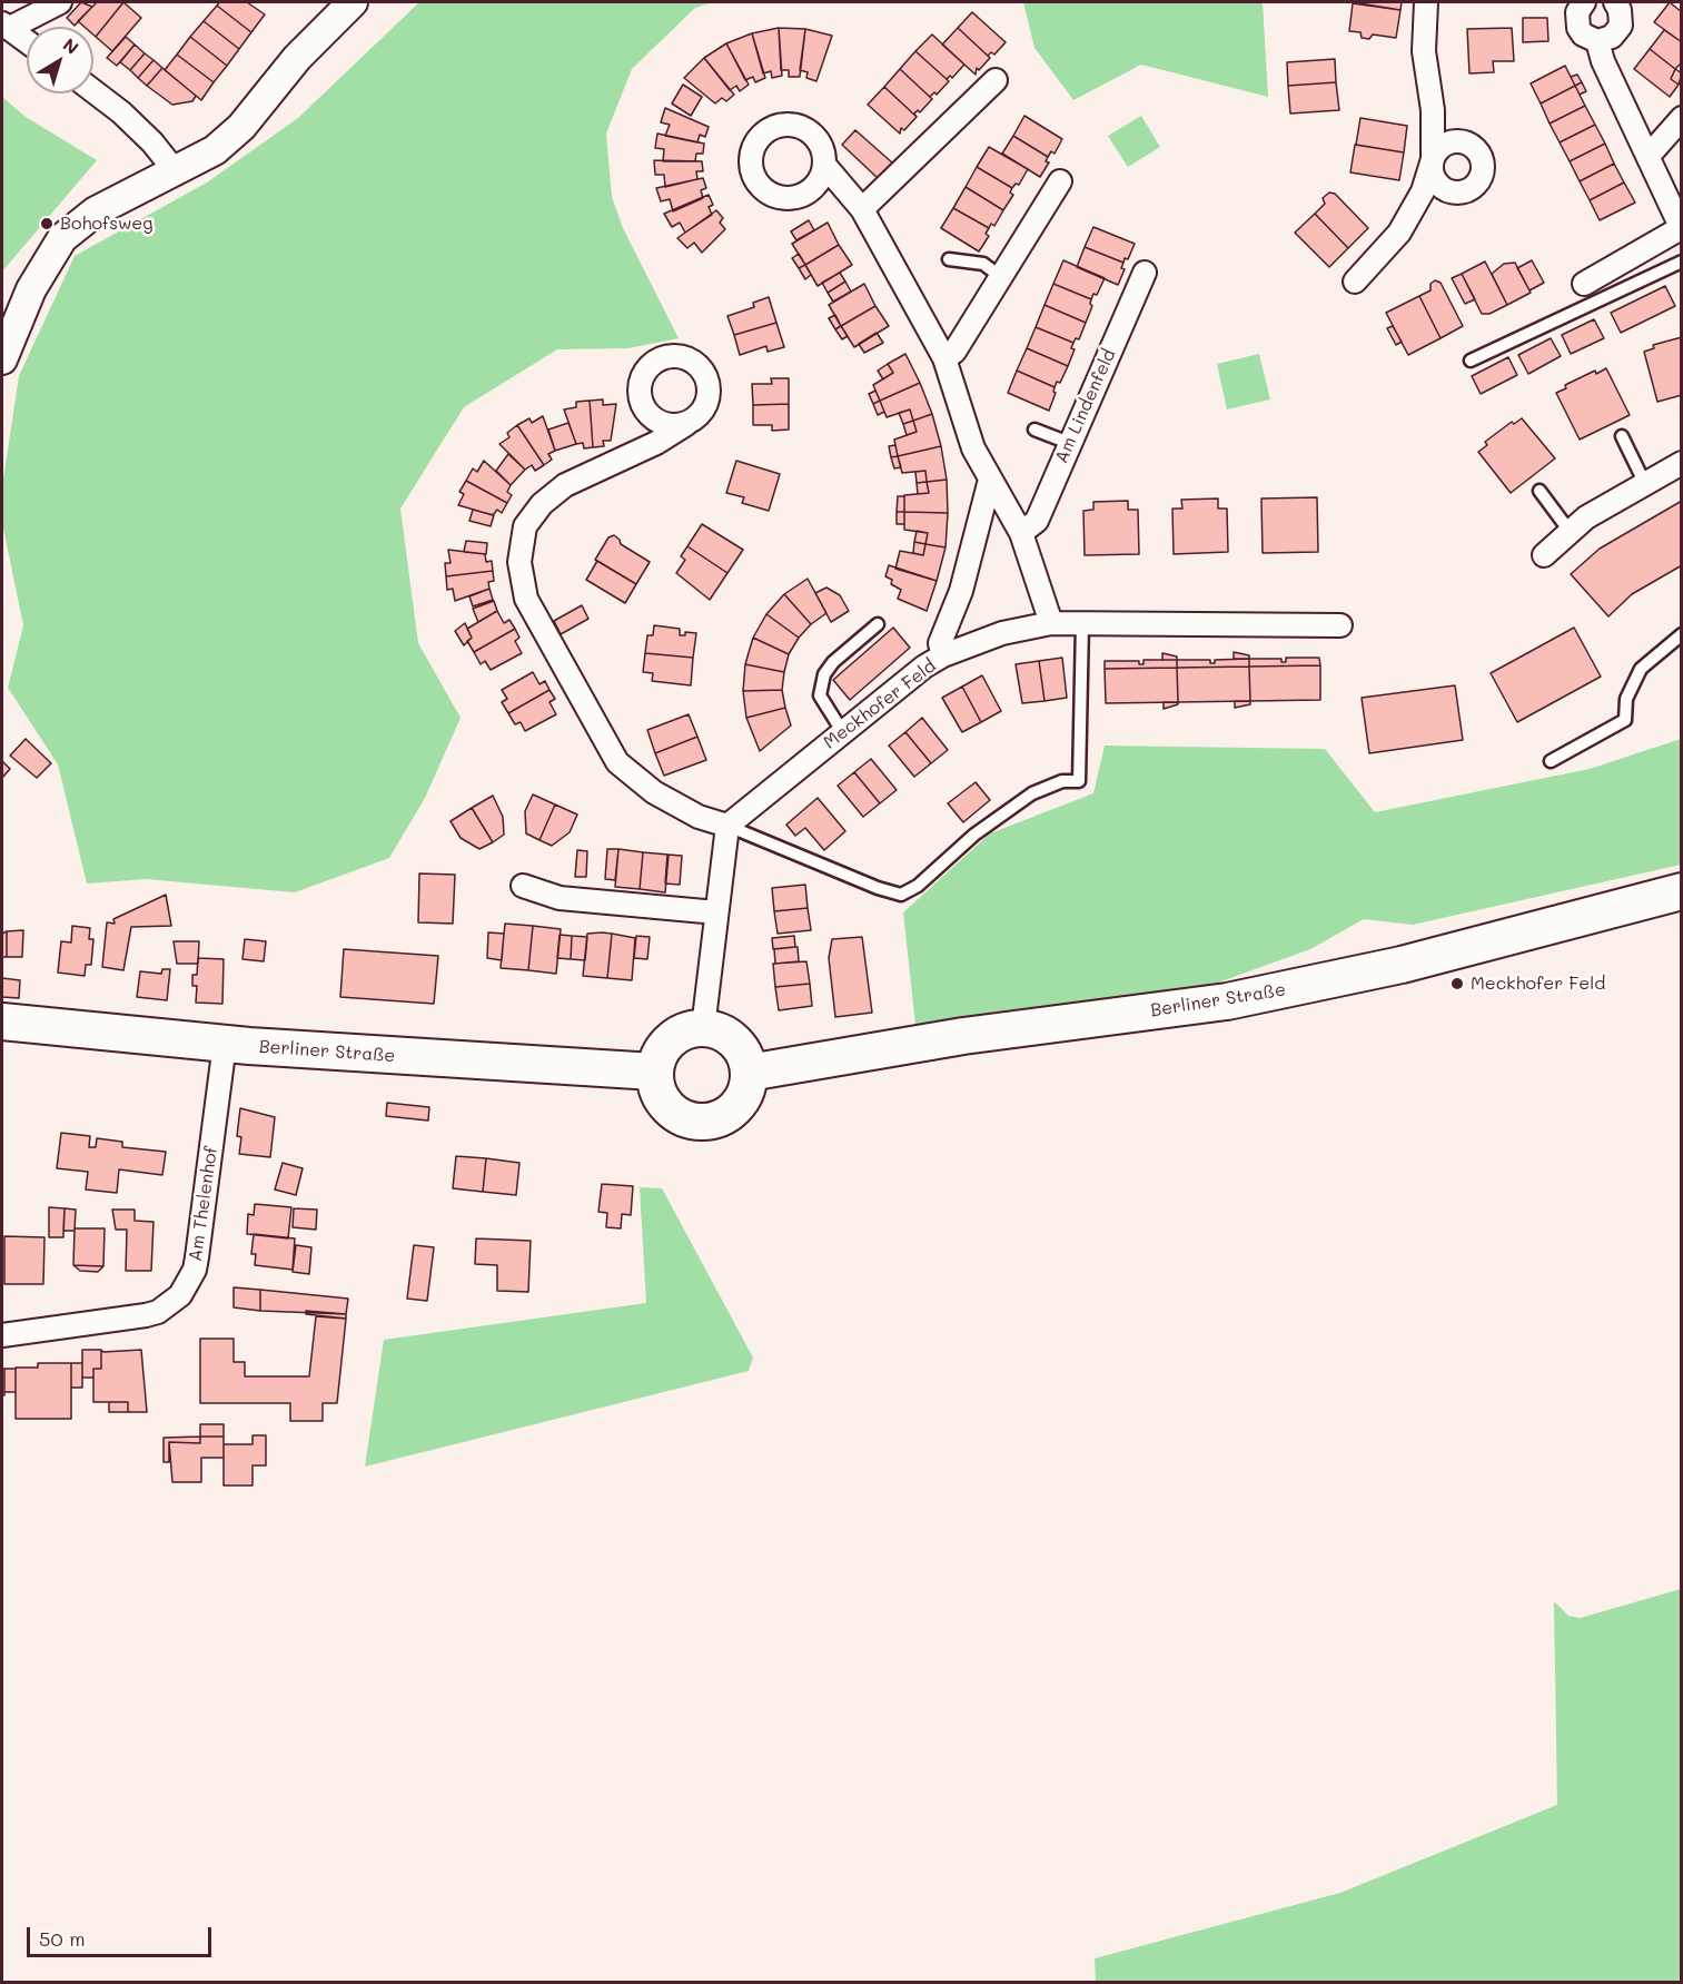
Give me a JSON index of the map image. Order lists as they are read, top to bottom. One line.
{"streets":{"main road":["Berliner Straße"],"street":["Am Lindenfeld","Meckhofer Feld","Am Thelenhof"]},"crossings":[["Berliner Straße","Am Thelenhof"]],"places":["Bohofsweg","Meckhofer Feld"],"scale_bar":"50 m","north":"top right"}
